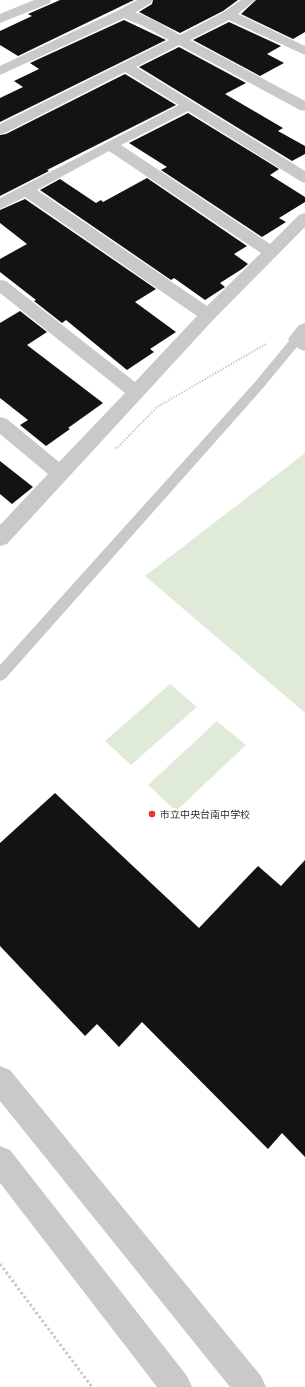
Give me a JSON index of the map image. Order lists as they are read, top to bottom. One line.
{"places":["市立中央台南中学校"]}
